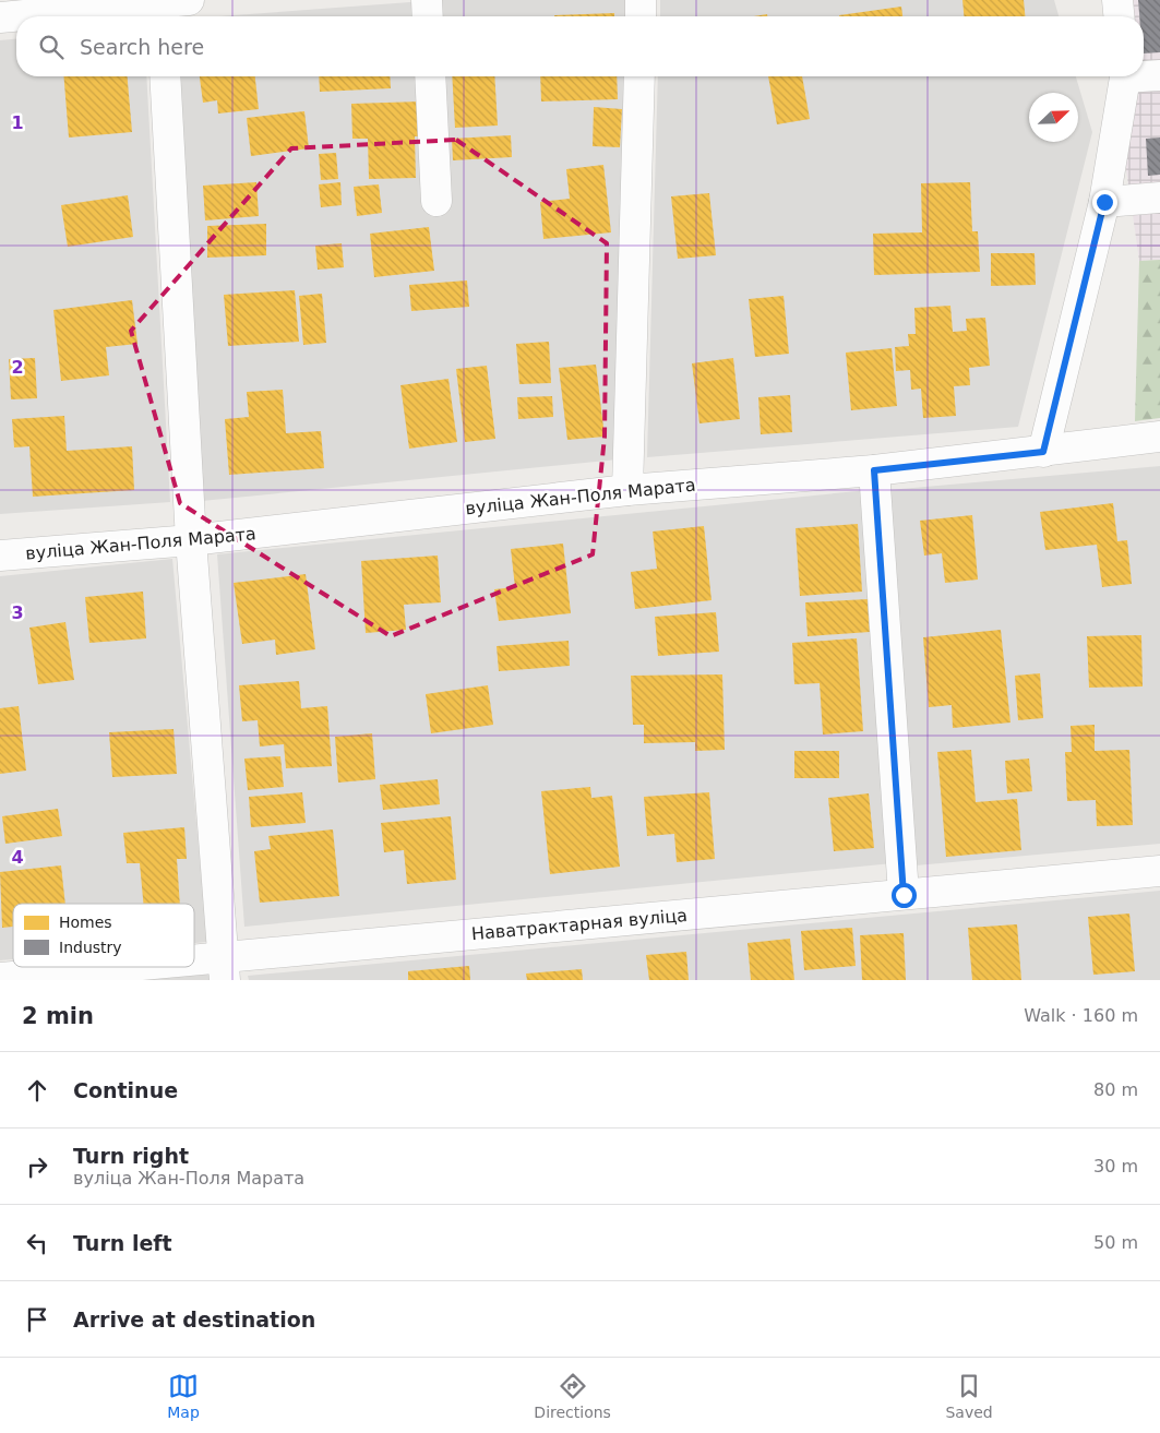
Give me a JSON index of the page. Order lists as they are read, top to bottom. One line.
{"streets":{"street":["вуліца Жан-Поля Марата","Наватрактарная вуліца"]},"legend":["Homes","Industry"],"north":"top right","page":{"search":"Search here","heading":["2 min","Walk · 160 m"],"list":[["Continue","80 m"],["Turn right","вуліца Жан-Поля Марата","30 m"],["Turn left","50 m"],"Arrive at destination"],"nav":["Map","Directions","Saved"]},"grid":{"rows":["1","2","3","4"]}}
